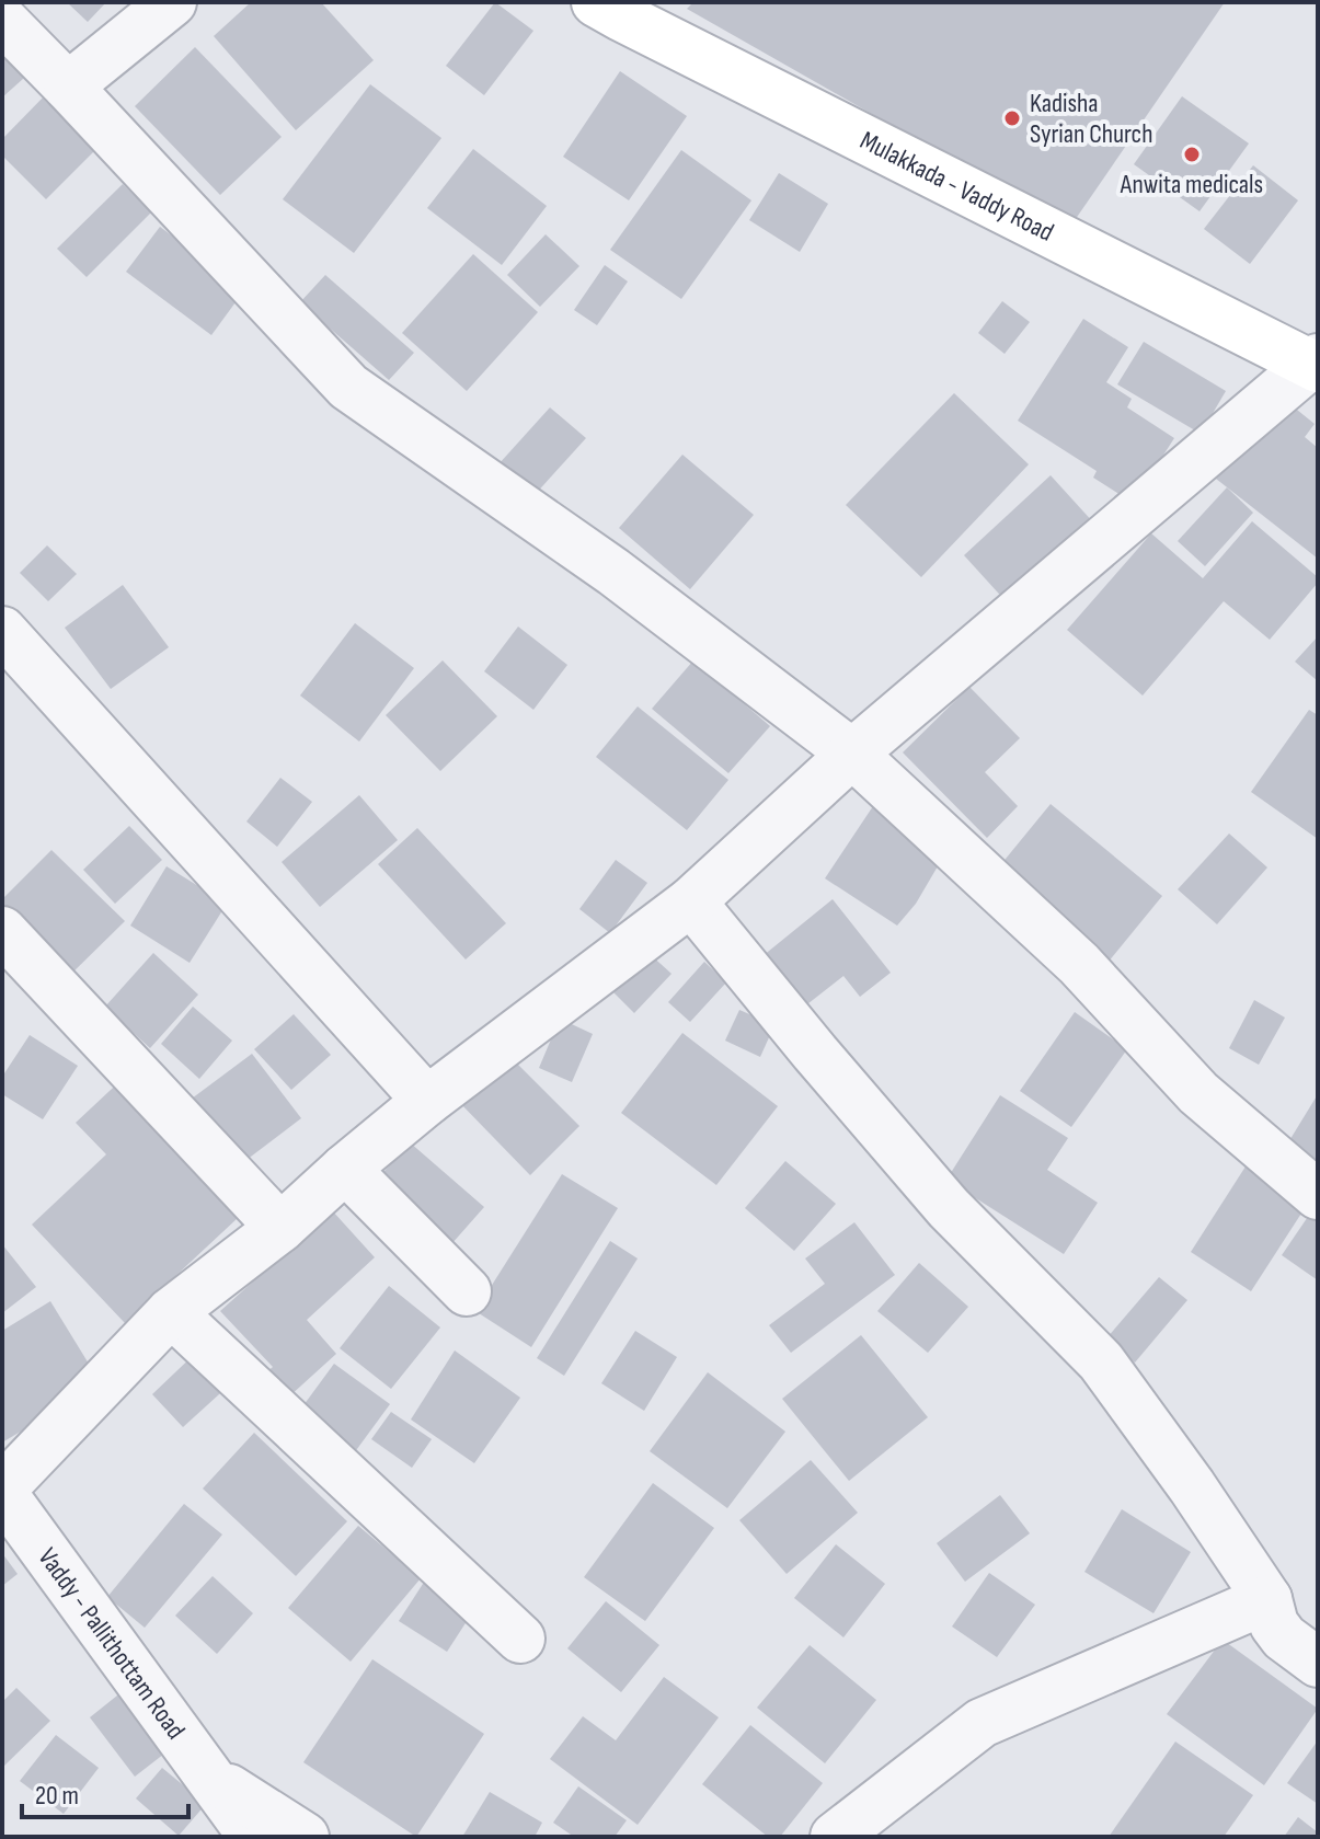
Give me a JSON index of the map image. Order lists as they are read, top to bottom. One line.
{"streets":{"street":["Mulakkada - Vaddy Road","Vaddy - Pallithottam Road"]},"places":["Kadisha Syrian Church","Anwita medicals"],"scale_bar":"20 m"}
